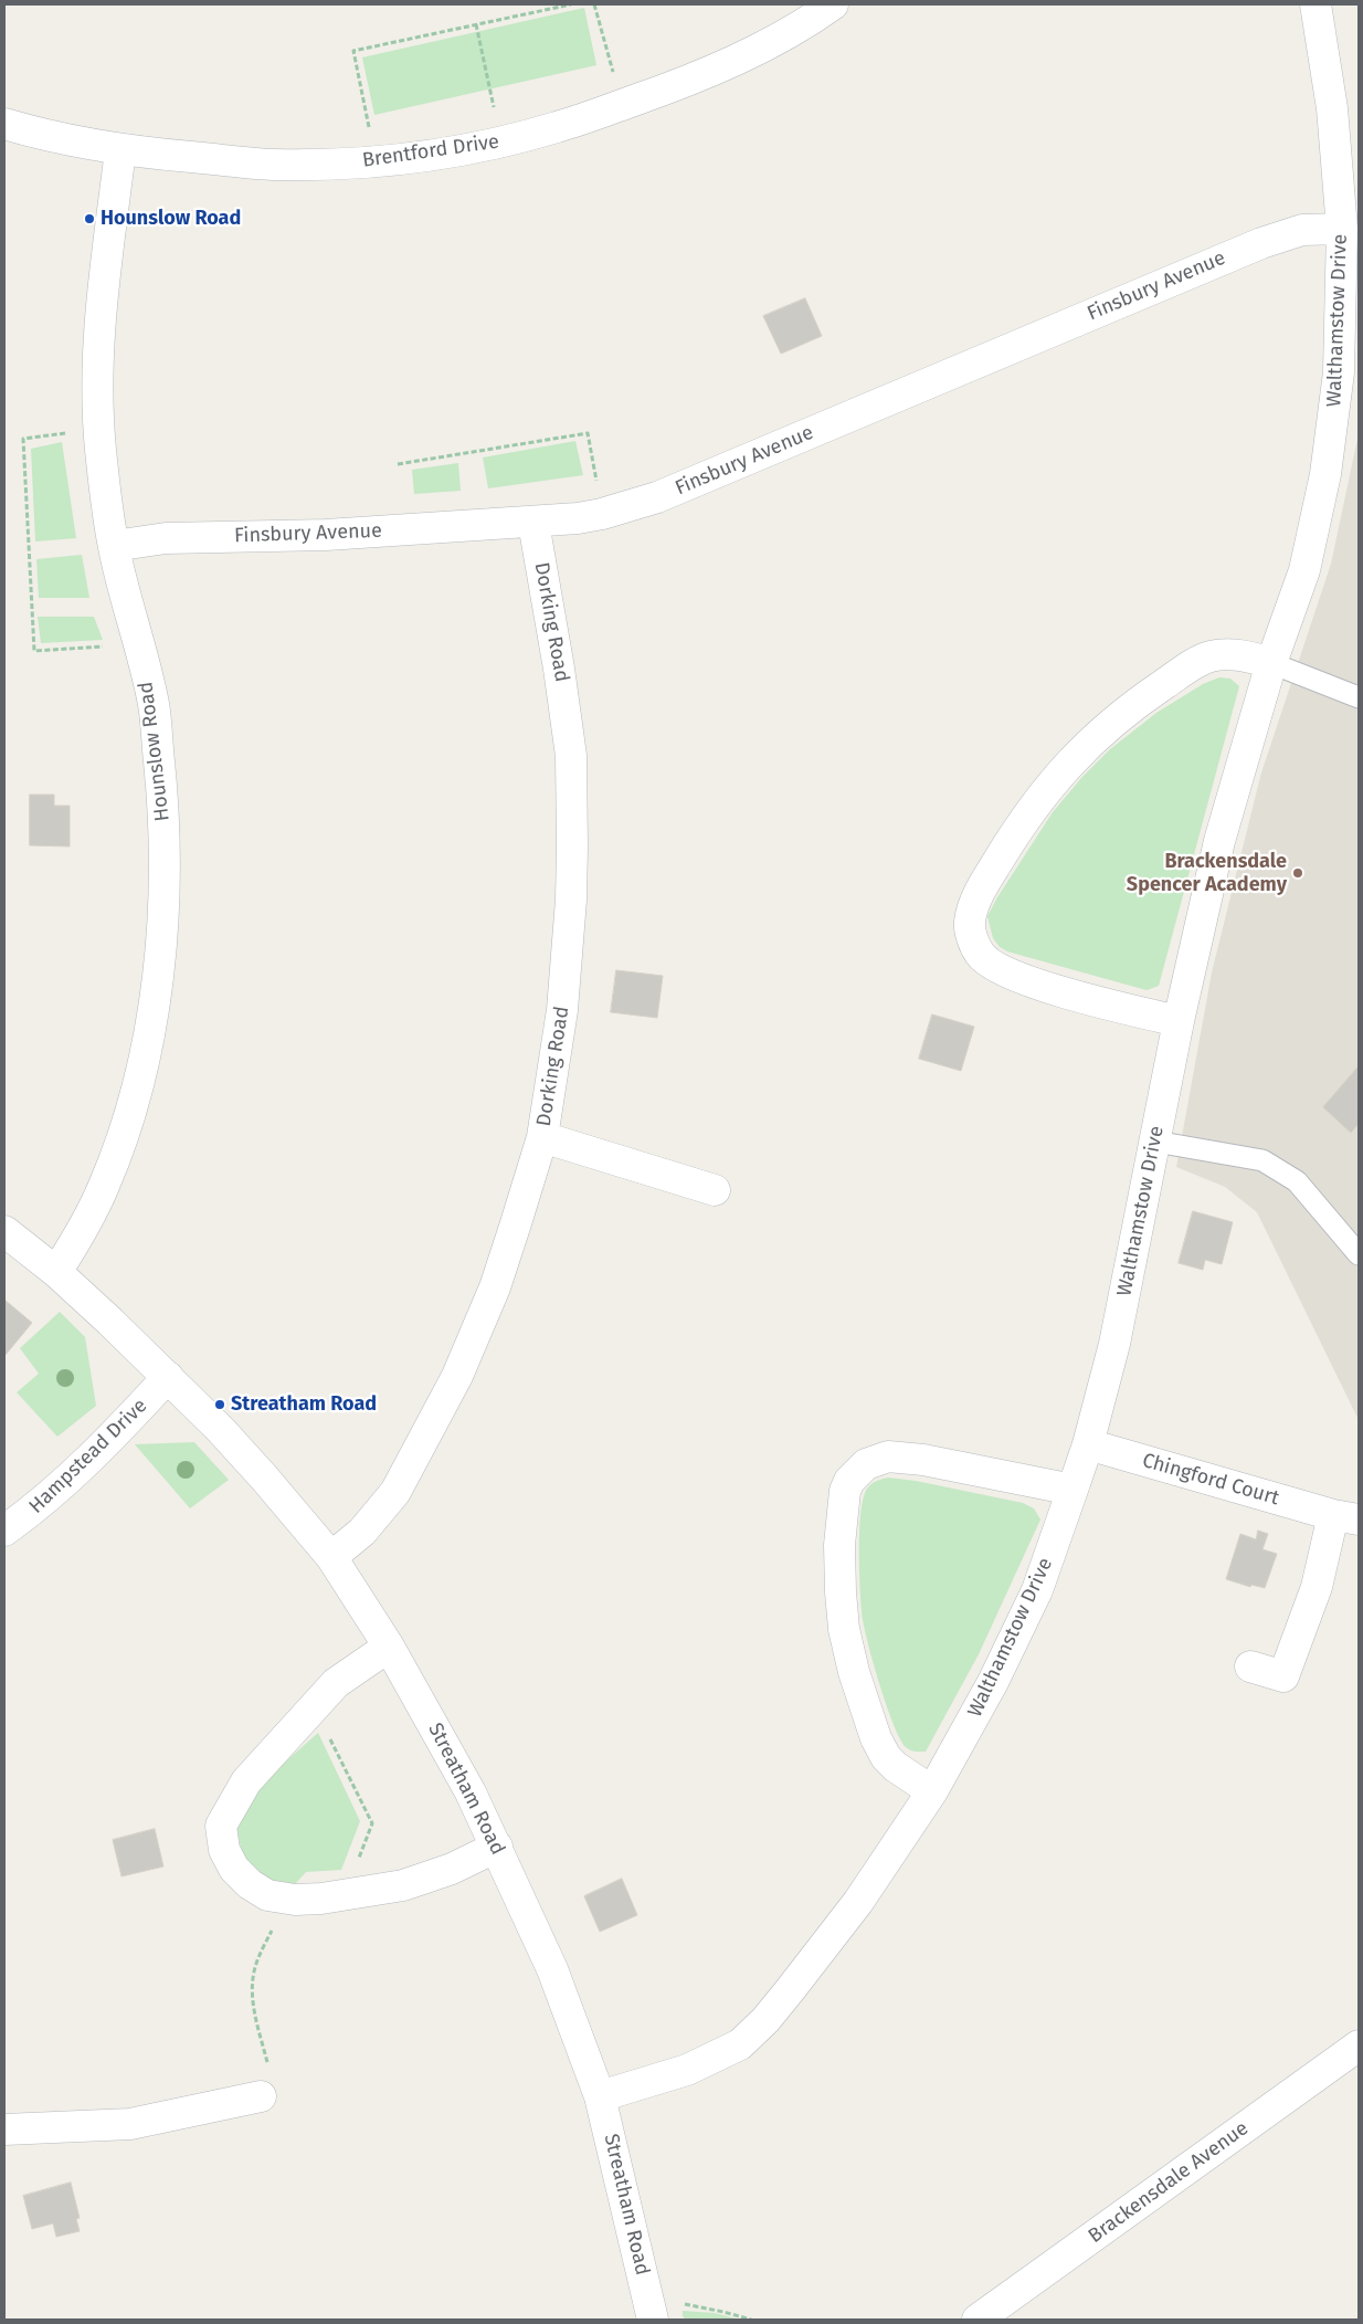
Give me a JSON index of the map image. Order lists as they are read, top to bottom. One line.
{"streets":{"street":["Brentford Drive","Finsbury Avenue","Walthamstow Drive","Dorking Road","Hounslow Road","Hampstead Drive","Chingford Court","Streatham Road","Brackensdale Avenue"]},"crossings":[["Brentford Drive","Hounslow Road"],["Finsbury Avenue","Walthamstow Drive"],["Finsbury Avenue","Dorking Road"],["Finsbury Avenue","Hounslow Road"],["Walthamstow Drive","Chingford Court"],["Walthamstow Drive","Streatham Road"],["Dorking Road","Streatham Road"],["Hounslow Road","Streatham Road"],["Hampstead Drive","Streatham Road"]],"places":["Hounslow Road","Brackensdale Spencer Academy","Streatham Road"]}
